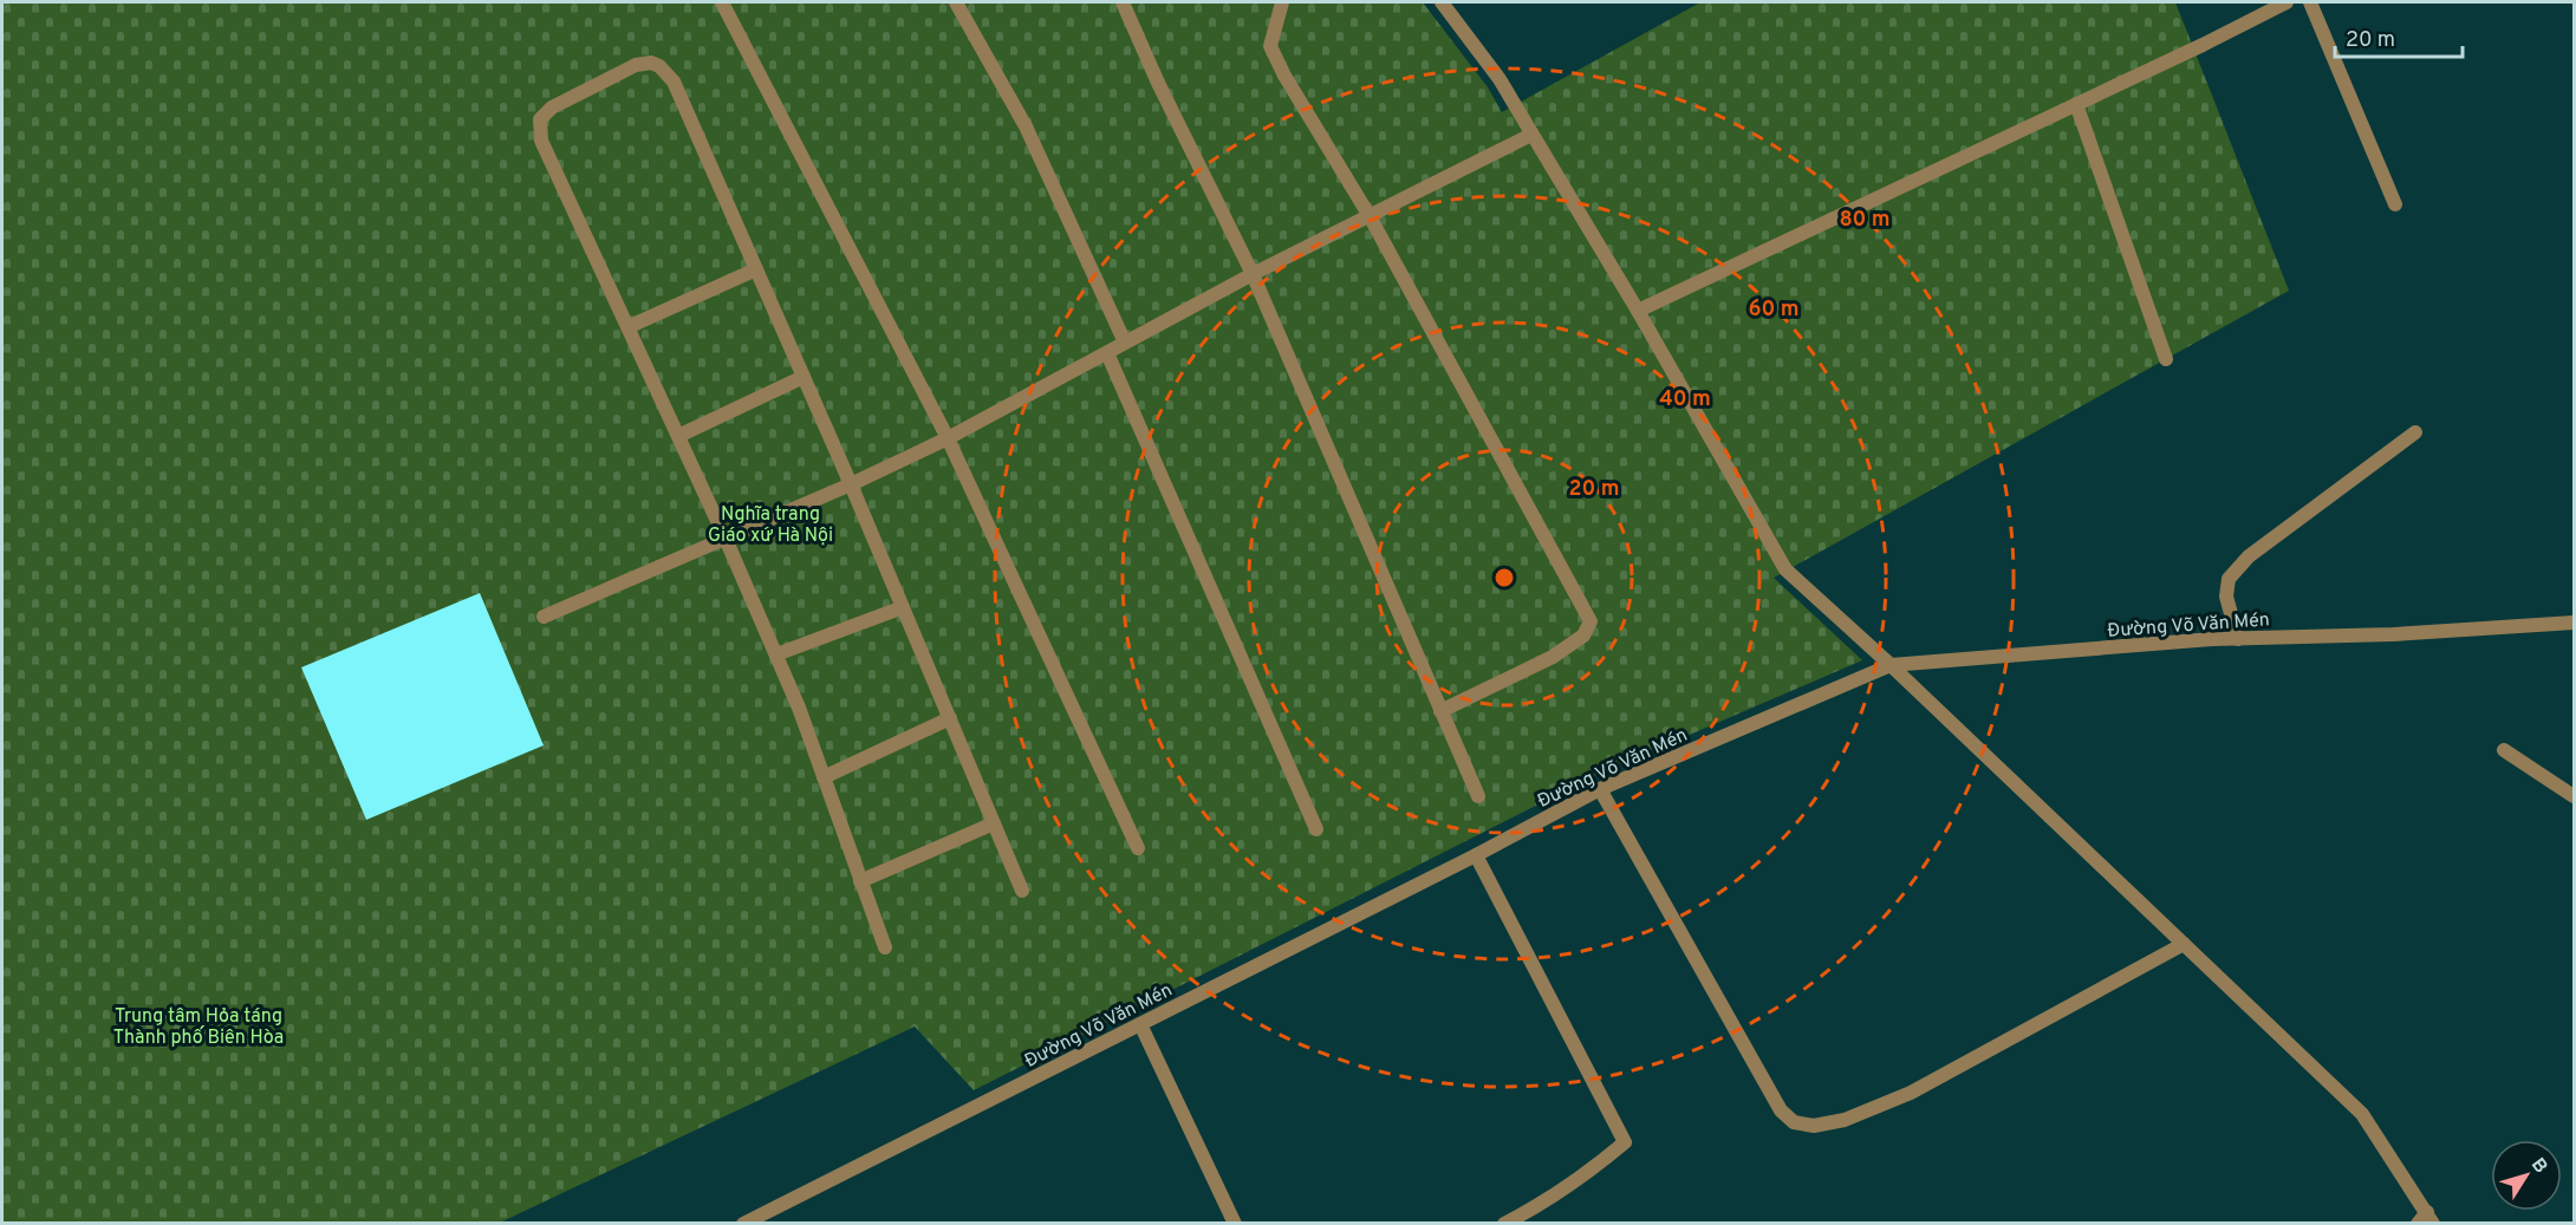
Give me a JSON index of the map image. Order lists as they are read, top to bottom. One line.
{"streets":{"street":["Đường Võ Văn Mén"]},"parks":["Nghĩa trang Giáo xứ Hà Nội","Trung tâm Hỏa táng Thành phố Biên Hòa"],"scale_bar":"20 m","north":"top right","rings":["80 m","60 m","40 m","20 m"]}
